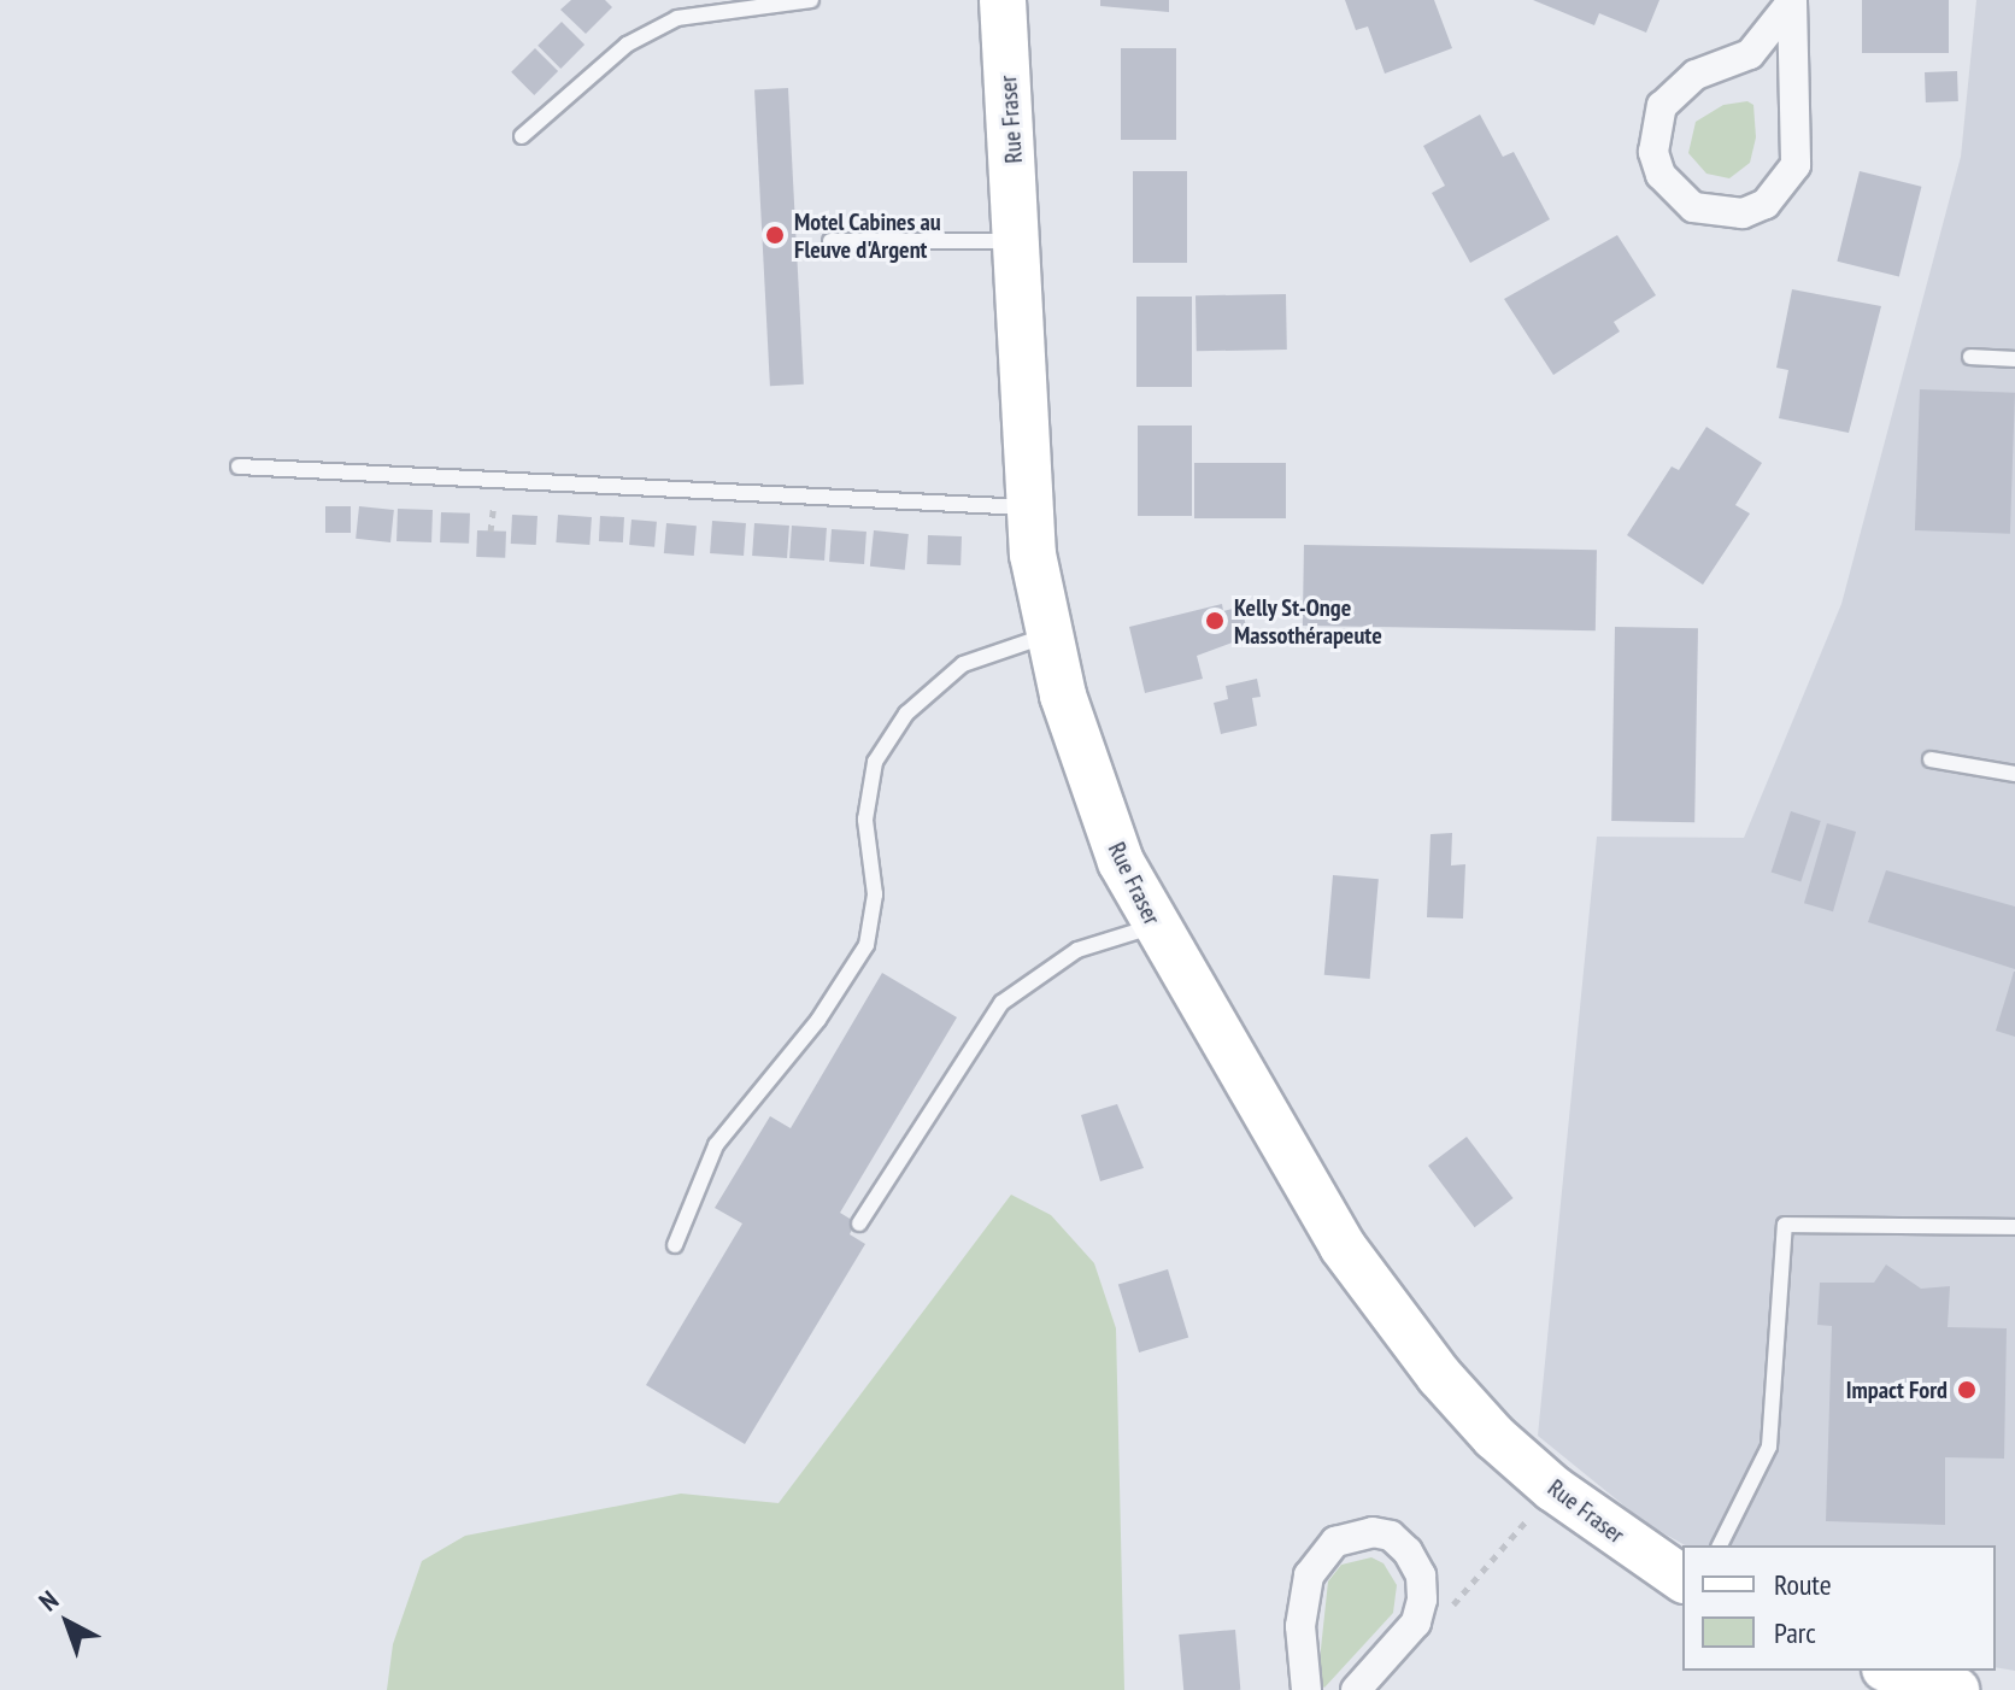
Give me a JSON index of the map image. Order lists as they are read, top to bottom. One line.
{"streets":{"main road":["Rue Fraser"]},"places":["Motel Cabines au Fleuve d'Argent","Kelly St-Onge Massothérapeute","Impact Ford"],"legend":["Route","Parc"],"north":"top left"}
